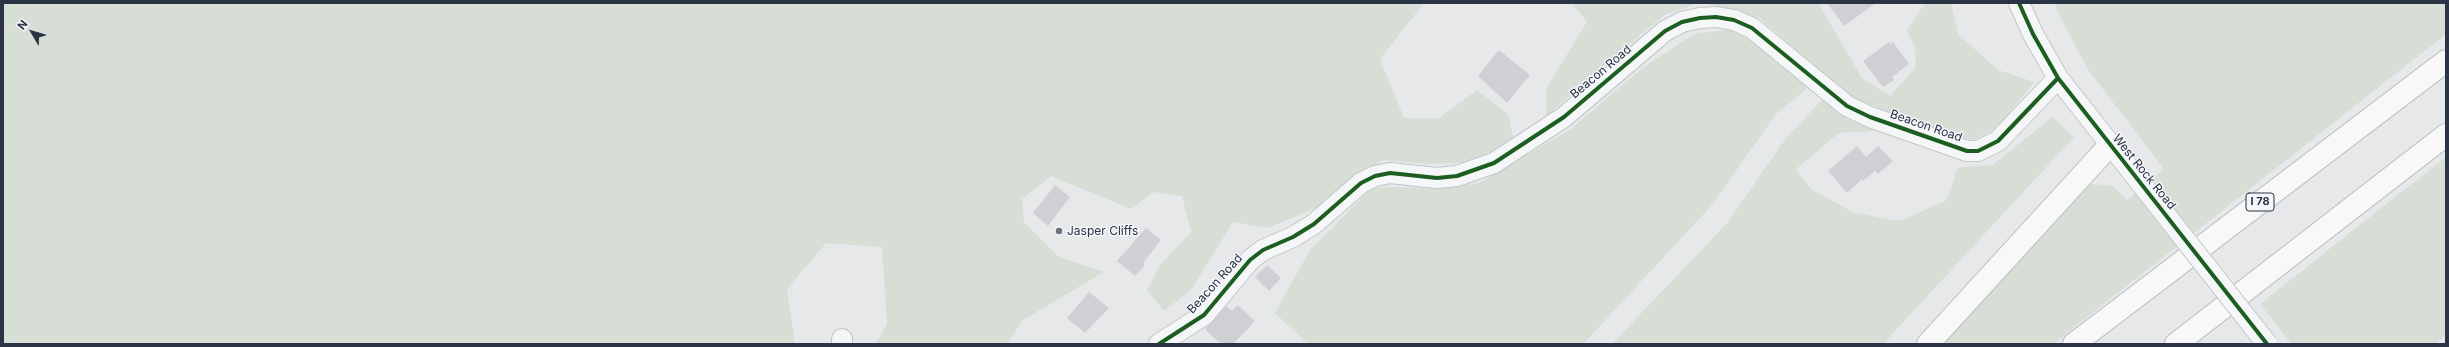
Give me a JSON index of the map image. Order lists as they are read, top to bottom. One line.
{"streets":{"highway":["I 78"],"street":["Beacon Road","West Rock Road"]},"crossings":[["Beacon Road","West Rock Road"]],"places":["Jasper Cliffs"],"north":"top left"}
